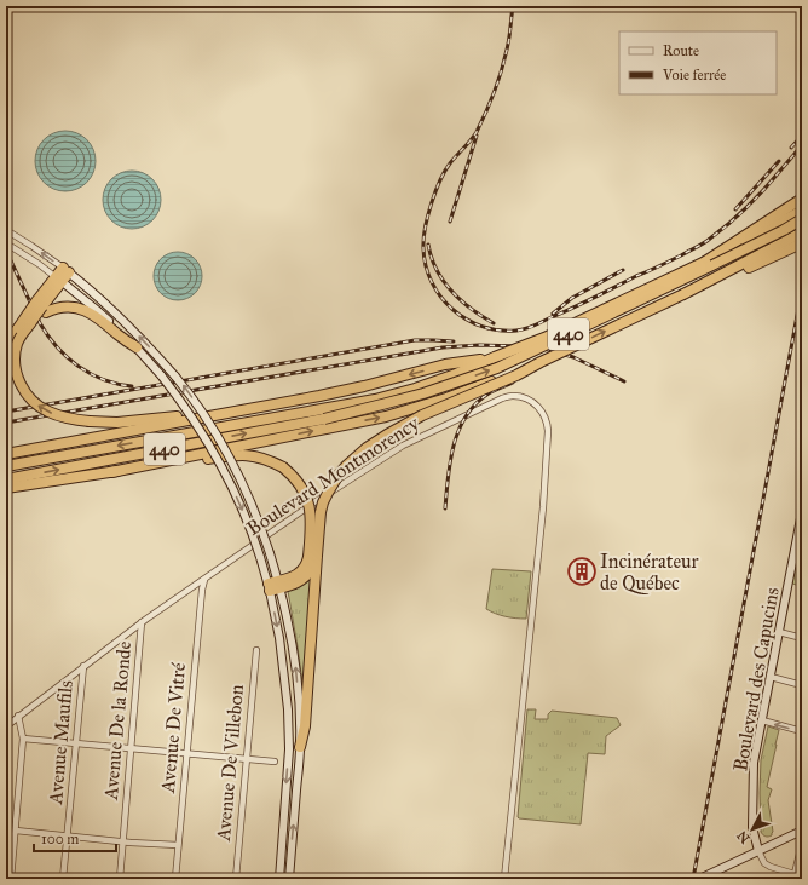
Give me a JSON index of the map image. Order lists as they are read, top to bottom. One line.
{"streets":{"highway":["440"],"main road":["Boulevard des Capucins"],"street":["Boulevard Montmorency","Avenue De la Ronde","Avenue De Vitré","Avenue Maufils","Avenue De Villebon"]},"crossings":[["Boulevard Montmorency","Avenue De la Ronde"],["Boulevard Montmorency","Avenue De Vitré"],["Boulevard Montmorency","Avenue Maufils"]],"places":{"building":["Incinérateur de Québec"]},"legend":["Route","Voie ferrée"],"scale_bar":"100 m","north":"bottom left"}
